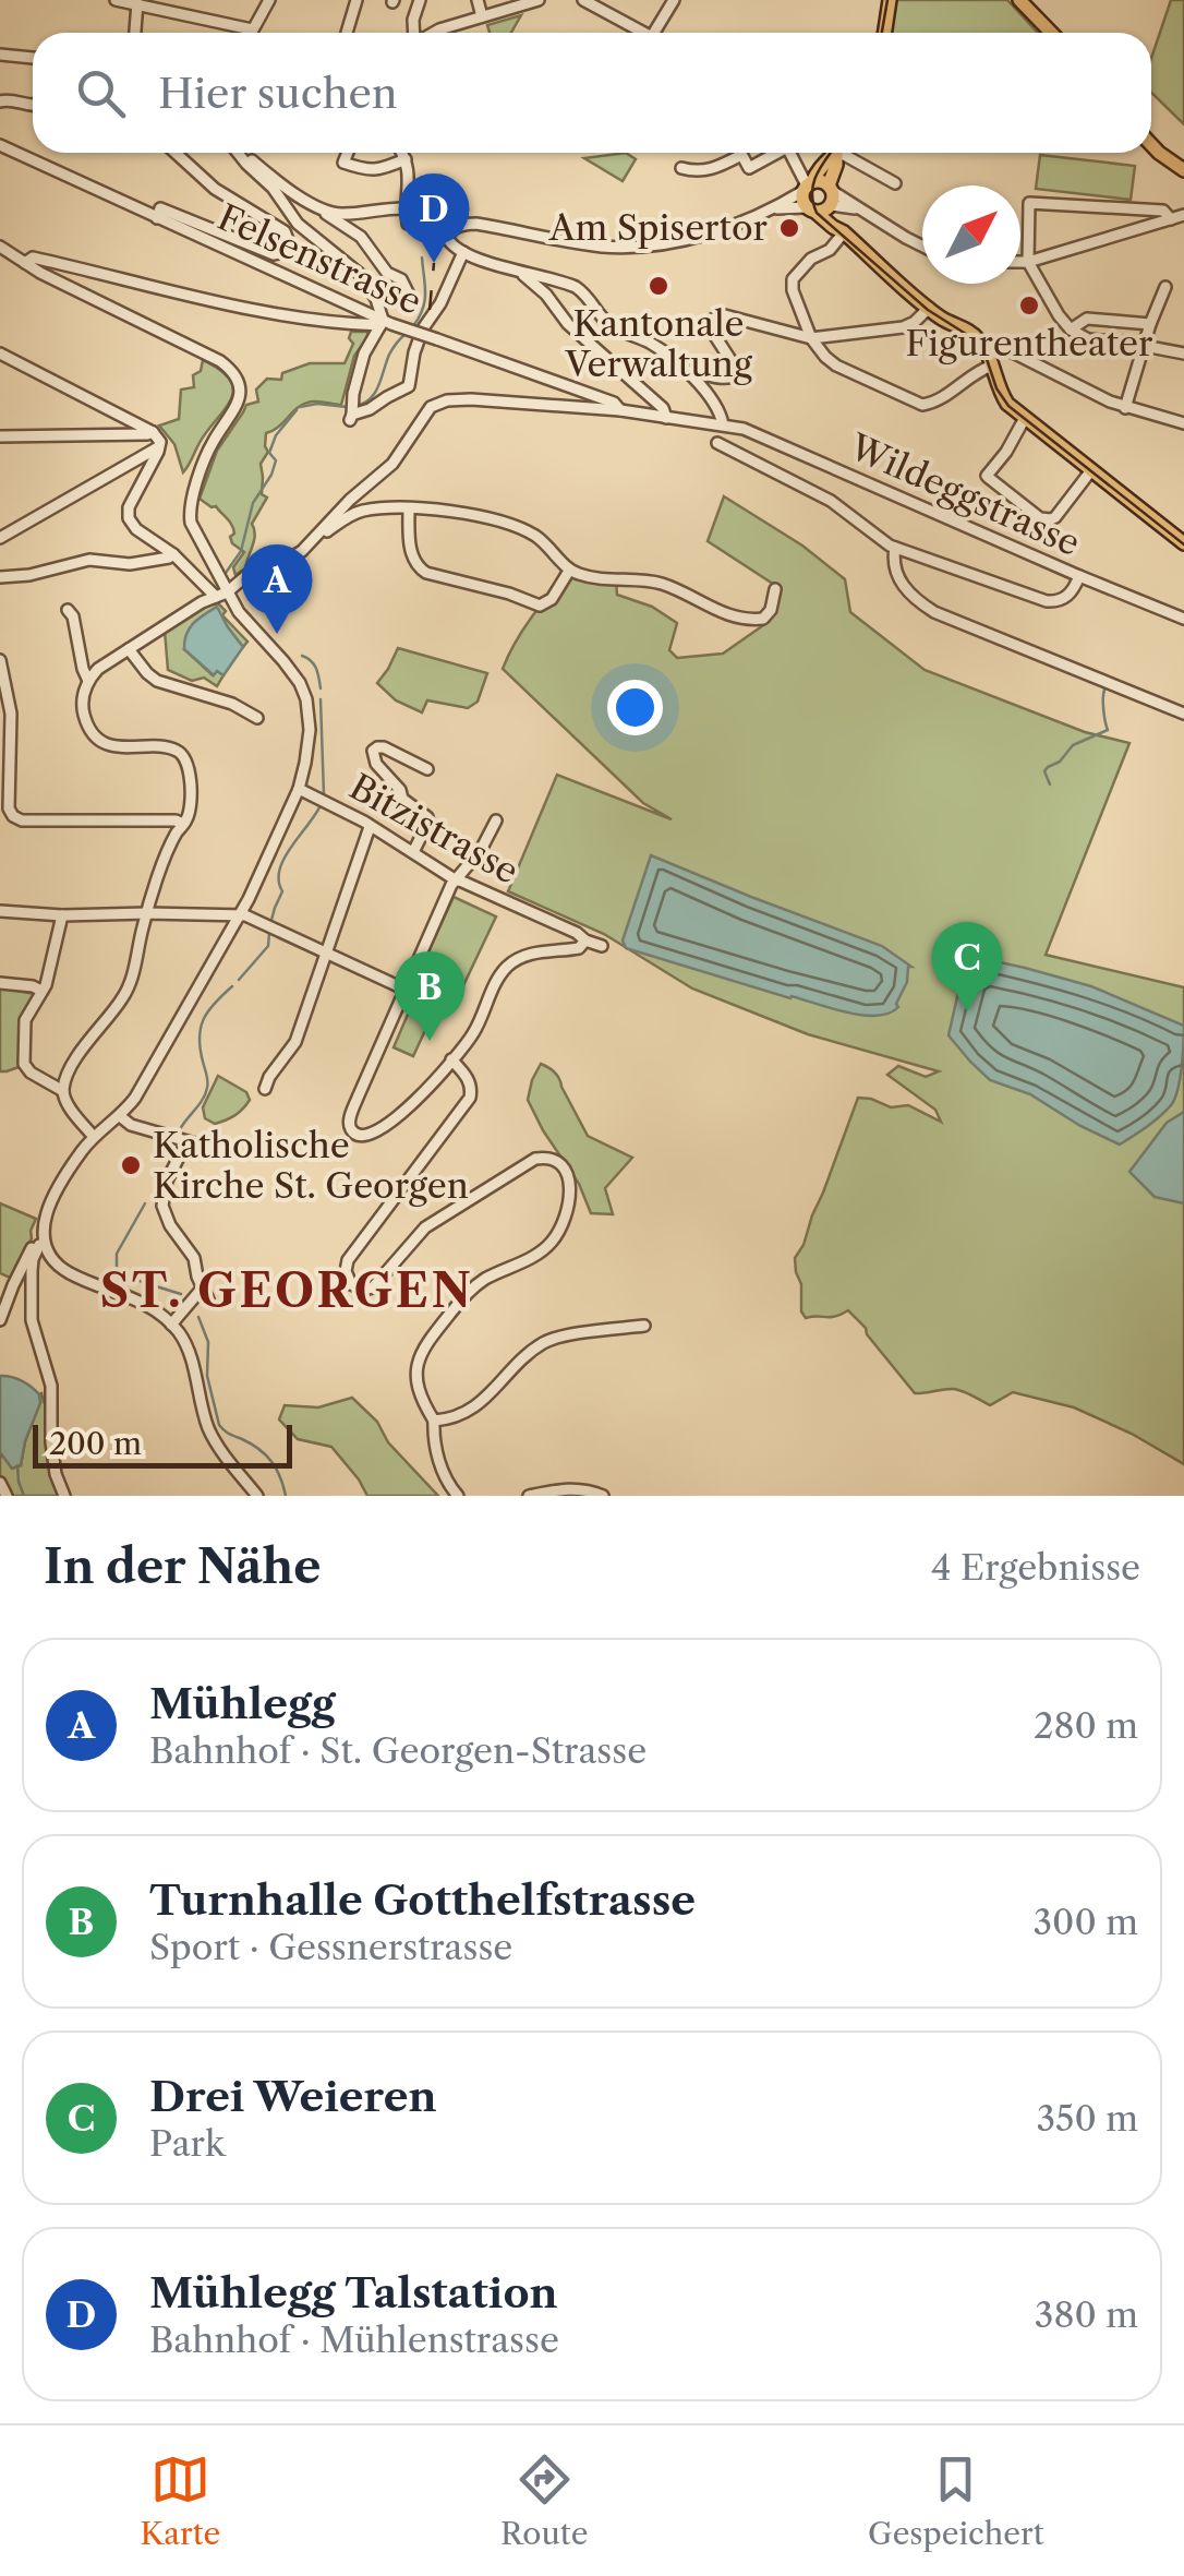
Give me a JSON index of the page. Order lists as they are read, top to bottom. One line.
{"streets":{"street":["Felsenstrasse","Wildeggstrasse","Bitzistrasse"]},"crossings":[["Felsenstrasse","Wildeggstrasse"]],"districts":["ST. GEORGEN"],"places":["Am Spisertor","Kantonale Verwaltung","Figurentheater","Katholische Kirche St. Georgen"],"scale_bar":"200 m","north":"top right","page":{"search":"Hier suchen","pins":["D","A","C","B"],"scale":"200 m","heading":["In der Nähe","4 Ergebnisse"],"list":[{"mark":"A","name":"Mühlegg","note":"Bahnhof · St. Georgen-Strasse","value":"280 m"},{"mark":"B","name":"Turnhalle Gotthelfstrasse","note":"Sport · Gessnerstrasse","value":"300 m"},{"mark":"C","name":"Drei Weieren","note":"Park","value":"350 m"},{"mark":"D","name":"Mühlegg Talstation","note":"Bahnhof · Mühlenstrasse","value":"380 m"}],"nav":["Karte","Route","Gespeichert"]}}
